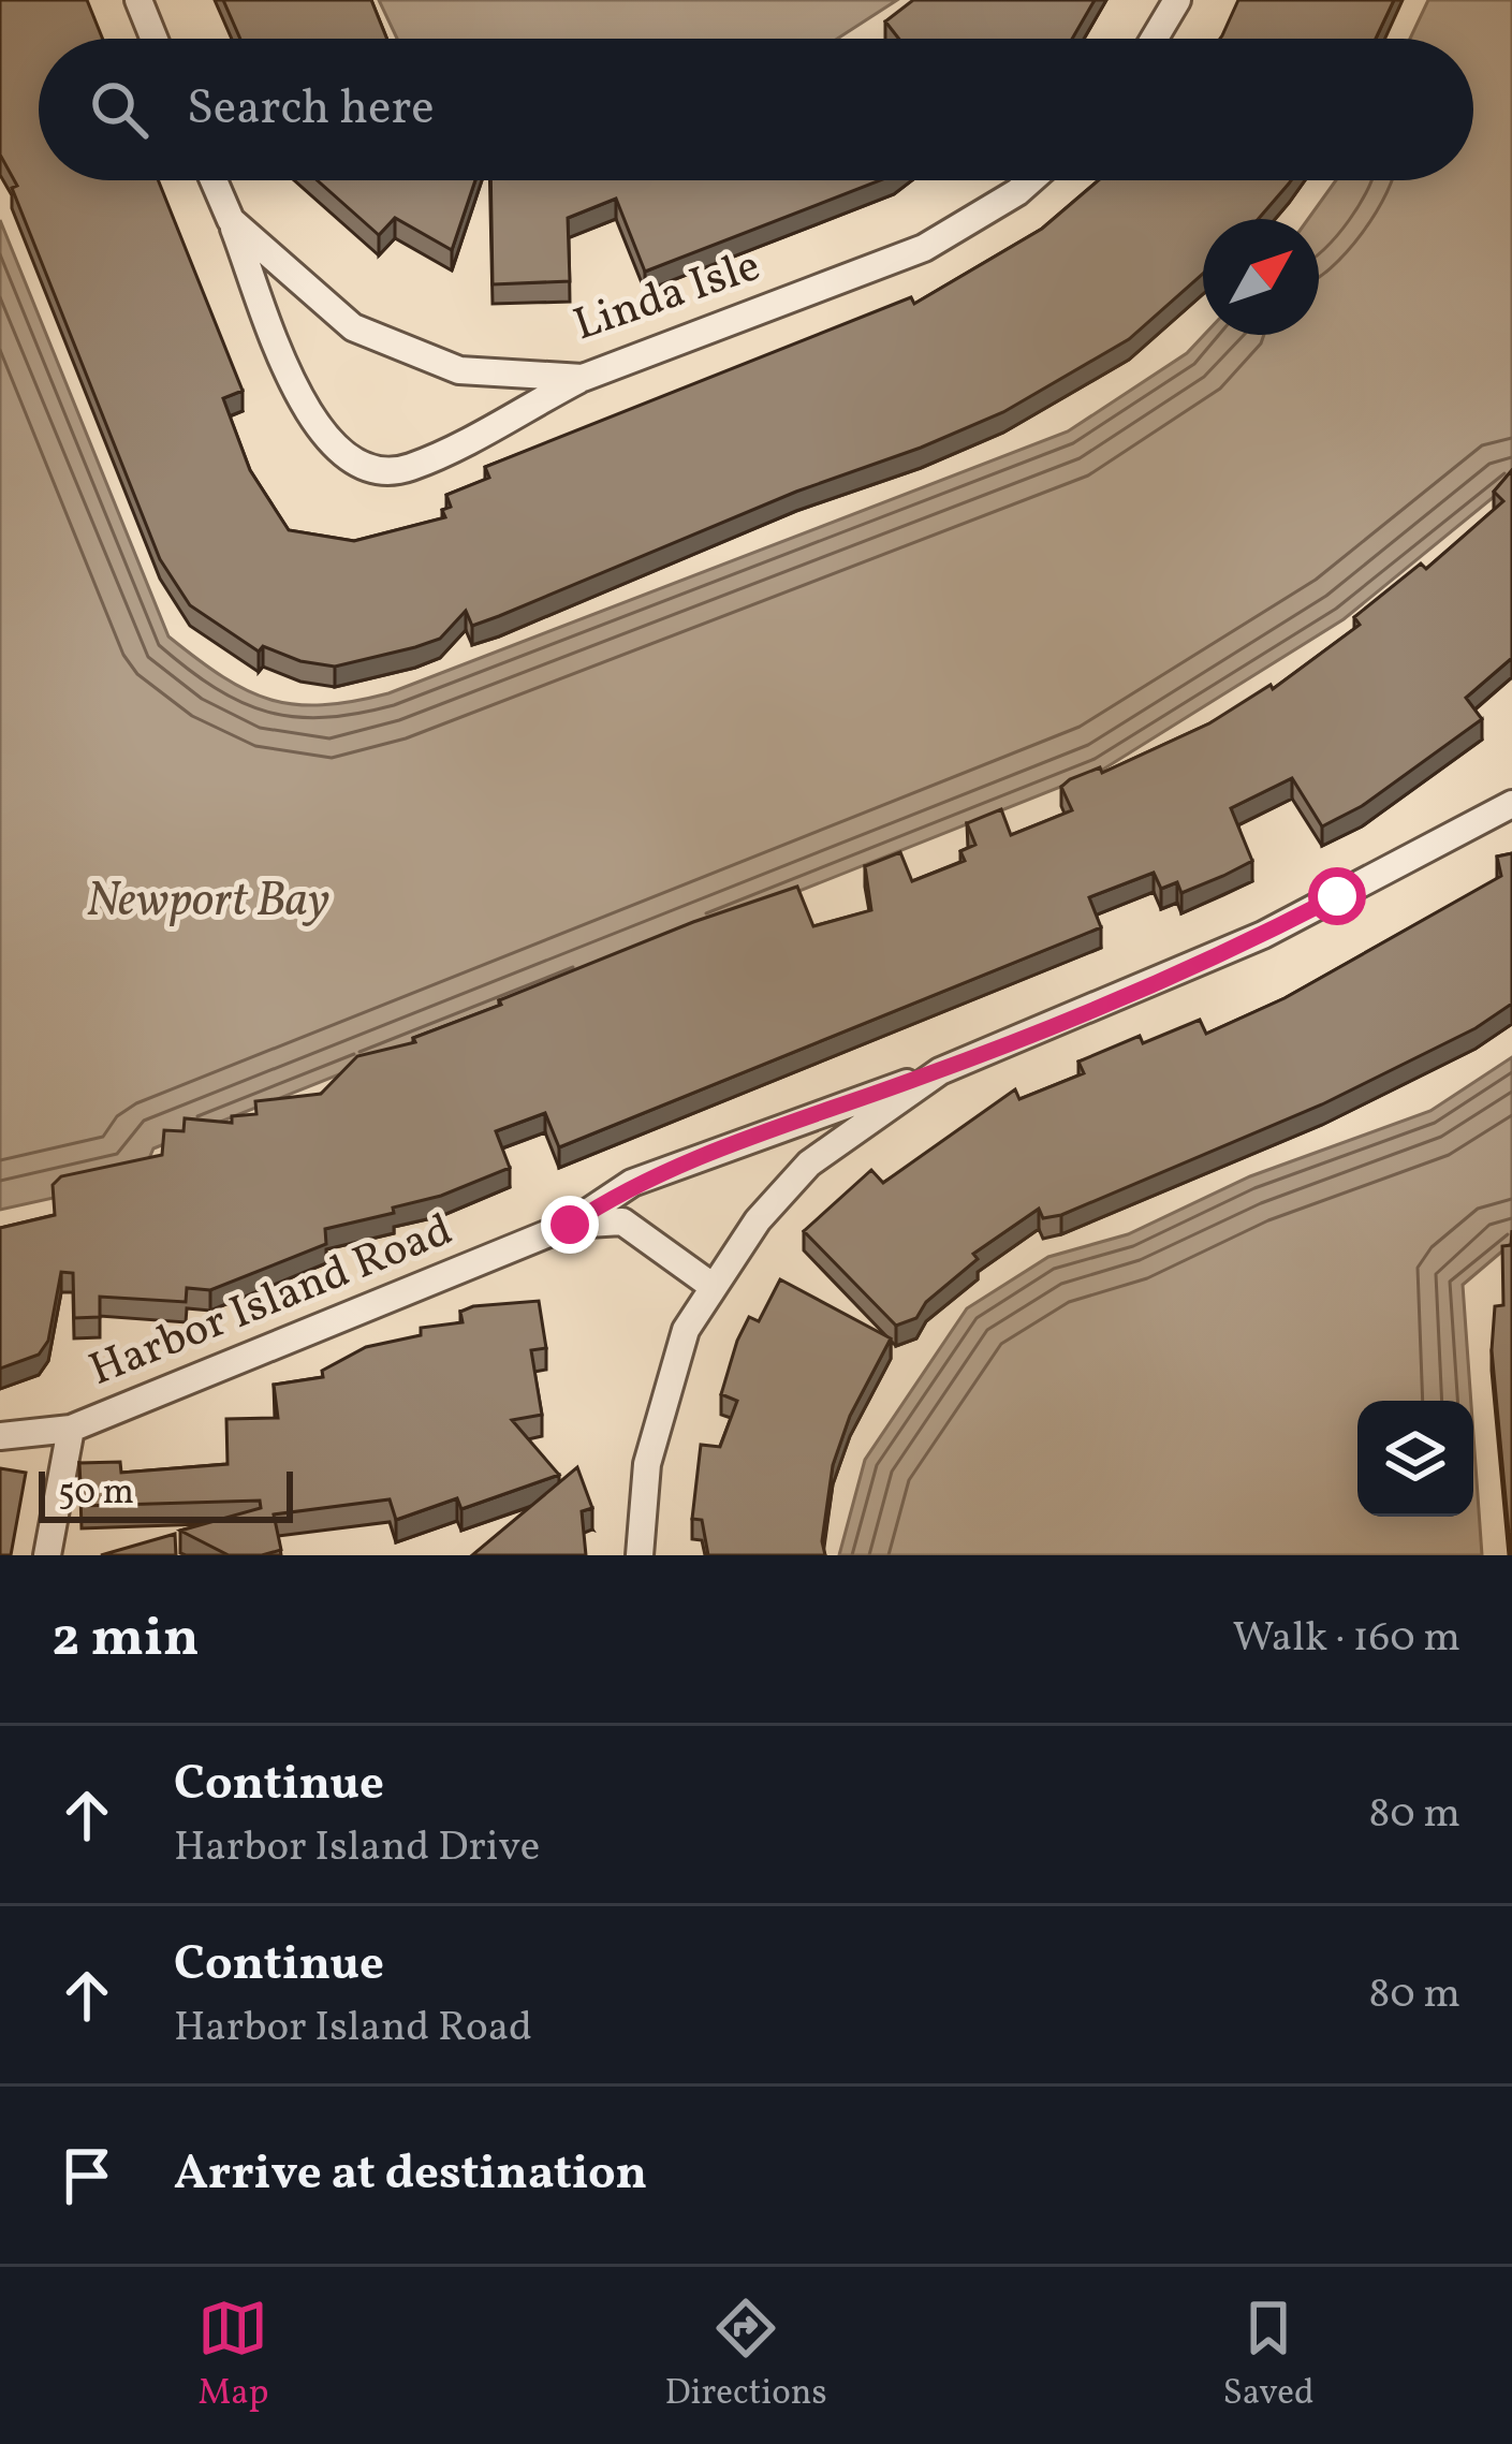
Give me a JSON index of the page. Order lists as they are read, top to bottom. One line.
{"streets":{"street":["Linda Isle","Harbor Island Road"]},"water":["Newport Bay"],"scale_bar":"50 m","north":"top right","page":{"search":"Search here","scale":"50 m","heading":["2 min","Walk · 160 m"],"list":[["Continue","Harbor Island Drive","80 m"],["Continue","Harbor Island Road","80 m"],"Arrive at destination"],"nav":["Map","Directions","Saved"]}}
